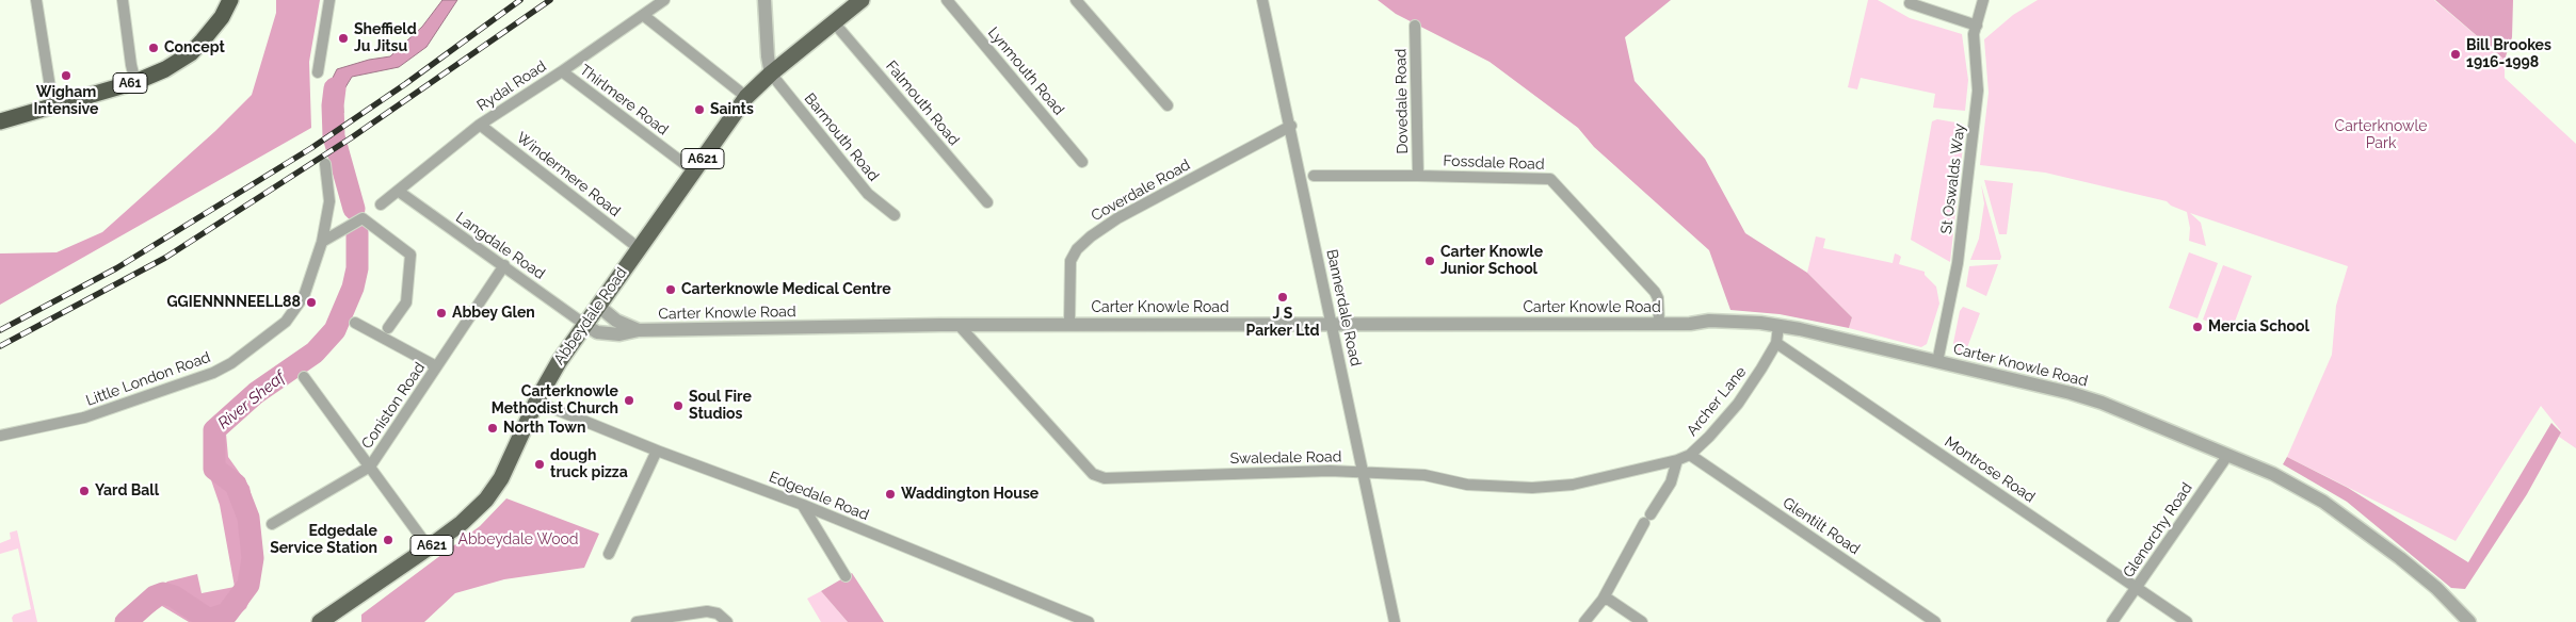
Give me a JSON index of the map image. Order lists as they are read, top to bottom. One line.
{"streets":{"highway":["A61"],"main road":["A621","Abbeydale Road"],"street":["Lynmouth Road","Rydal Road","Thirlmere Road","Dovedale Road","Falmouth Road","Barmouth Road","Fossdale Road","Windermere Road","St Oswalds Way","Coverdale Road","Langdale Road","Carter Knowle Road","Bannerdale Road","Little London Road","Archer Lane","Coniston Road","Swaledale Road","Montrose Road","Edgedale Road","Glentilt Road","Glenorchy Road"]},"crossings":[["Rydal Road","Thirlmere Road"],["Rydal Road","Windermere Road"],["Rydal Road","Langdale Road"],["Thirlmere Road","Abbeydale Road"],["Dovedale Road","Fossdale Road"],["Falmouth Road","Abbeydale Road"],["Barmouth Road","Abbeydale Road"],["Fossdale Road","Carter Knowle Road"],["Windermere Road","Abbeydale Road"],["St Oswalds Way","Carter Knowle Road"],["Coverdale Road","Carter Knowle Road"],["Coverdale Road","Bannerdale Road"],["Langdale Road","Carter Knowle Road"],["Langdale Road","Abbeydale Road"],["Langdale Road","Coniston Road"],["Carter Knowle Road","Bannerdale Road"],["Carter Knowle Road","Abbeydale Road"],["Carter Knowle Road","Archer Lane"],["Carter Knowle Road","Swaledale Road"],["Carter Knowle Road","Glenorchy Road"],["Bannerdale Road","Swaledale Road"],["Abbeydale Road","Edgedale Road"],["Archer Lane","Swaledale Road"],["Archer Lane","Montrose Road"],["Archer Lane","Glentilt Road"],["Montrose Road","Glenorchy Road"]],"water":["River Sheaf"],"parks":["Carterknowle Park","Abbeydale Wood"],"places":["Sheffield Ju Jitsu","Concept","Bill Brookes 1916-1998","Wigham Intensive","Saints","Carter Knowle Junior School","Carterknowle Medical Centre","J S Parker Ltd","GGIENNNNEELL88","Abbey Glen","Mercia School","Carterknowle Methodist Church","Soul Fire Studios","North Town","dough truck pizza","Yard Ball","Waddington House","Edgedale Service Station"]}
